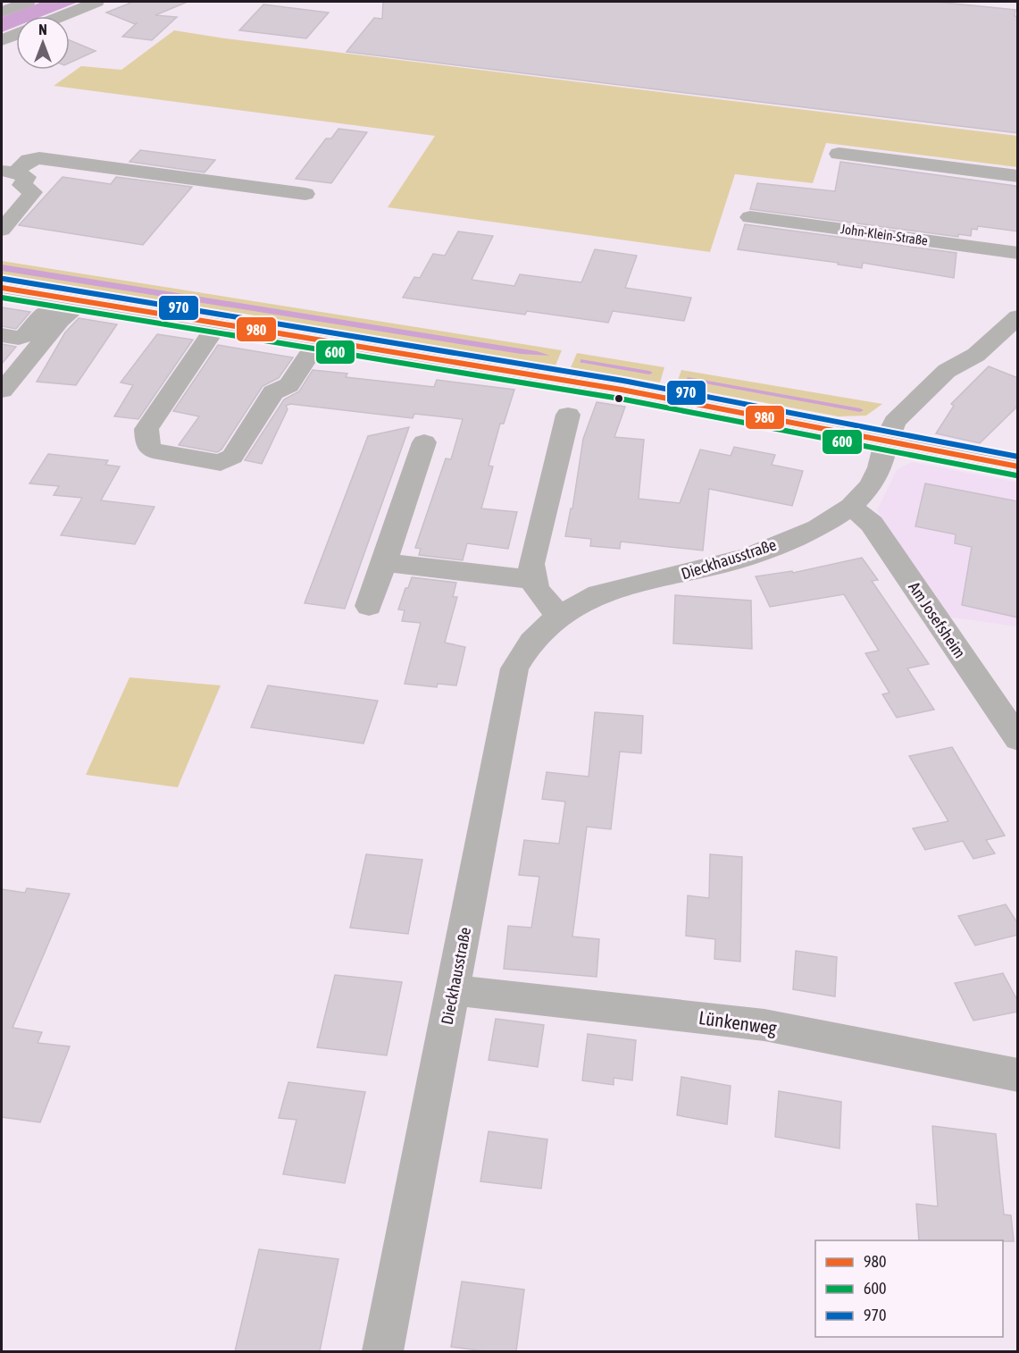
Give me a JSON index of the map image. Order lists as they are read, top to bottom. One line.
{"streets":{"street":["John-Klein-Straße","Dieckhausstraße","Am Josefsheim","Lünkenweg"]},"crossings":[["Dieckhausstraße","Am Josefsheim"],["Dieckhausstraße","Lünkenweg"]],"lines":["transit line 970","transit line 980","transit line 600"],"legend":["980","600","970"],"north":"top"}
